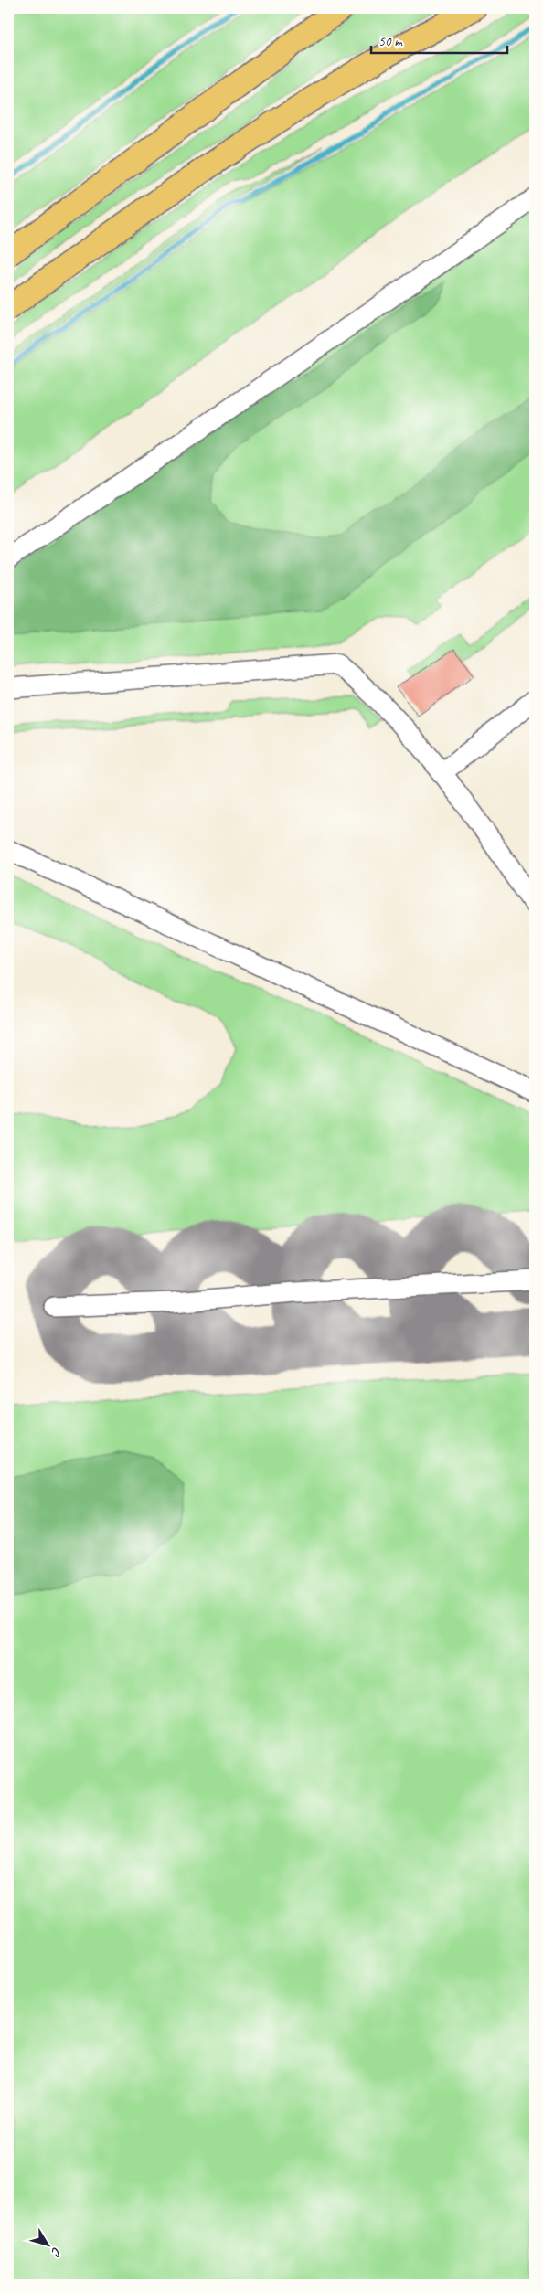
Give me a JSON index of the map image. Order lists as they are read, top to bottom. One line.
{"scale_bar":"50 m","north":"bottom right"}
